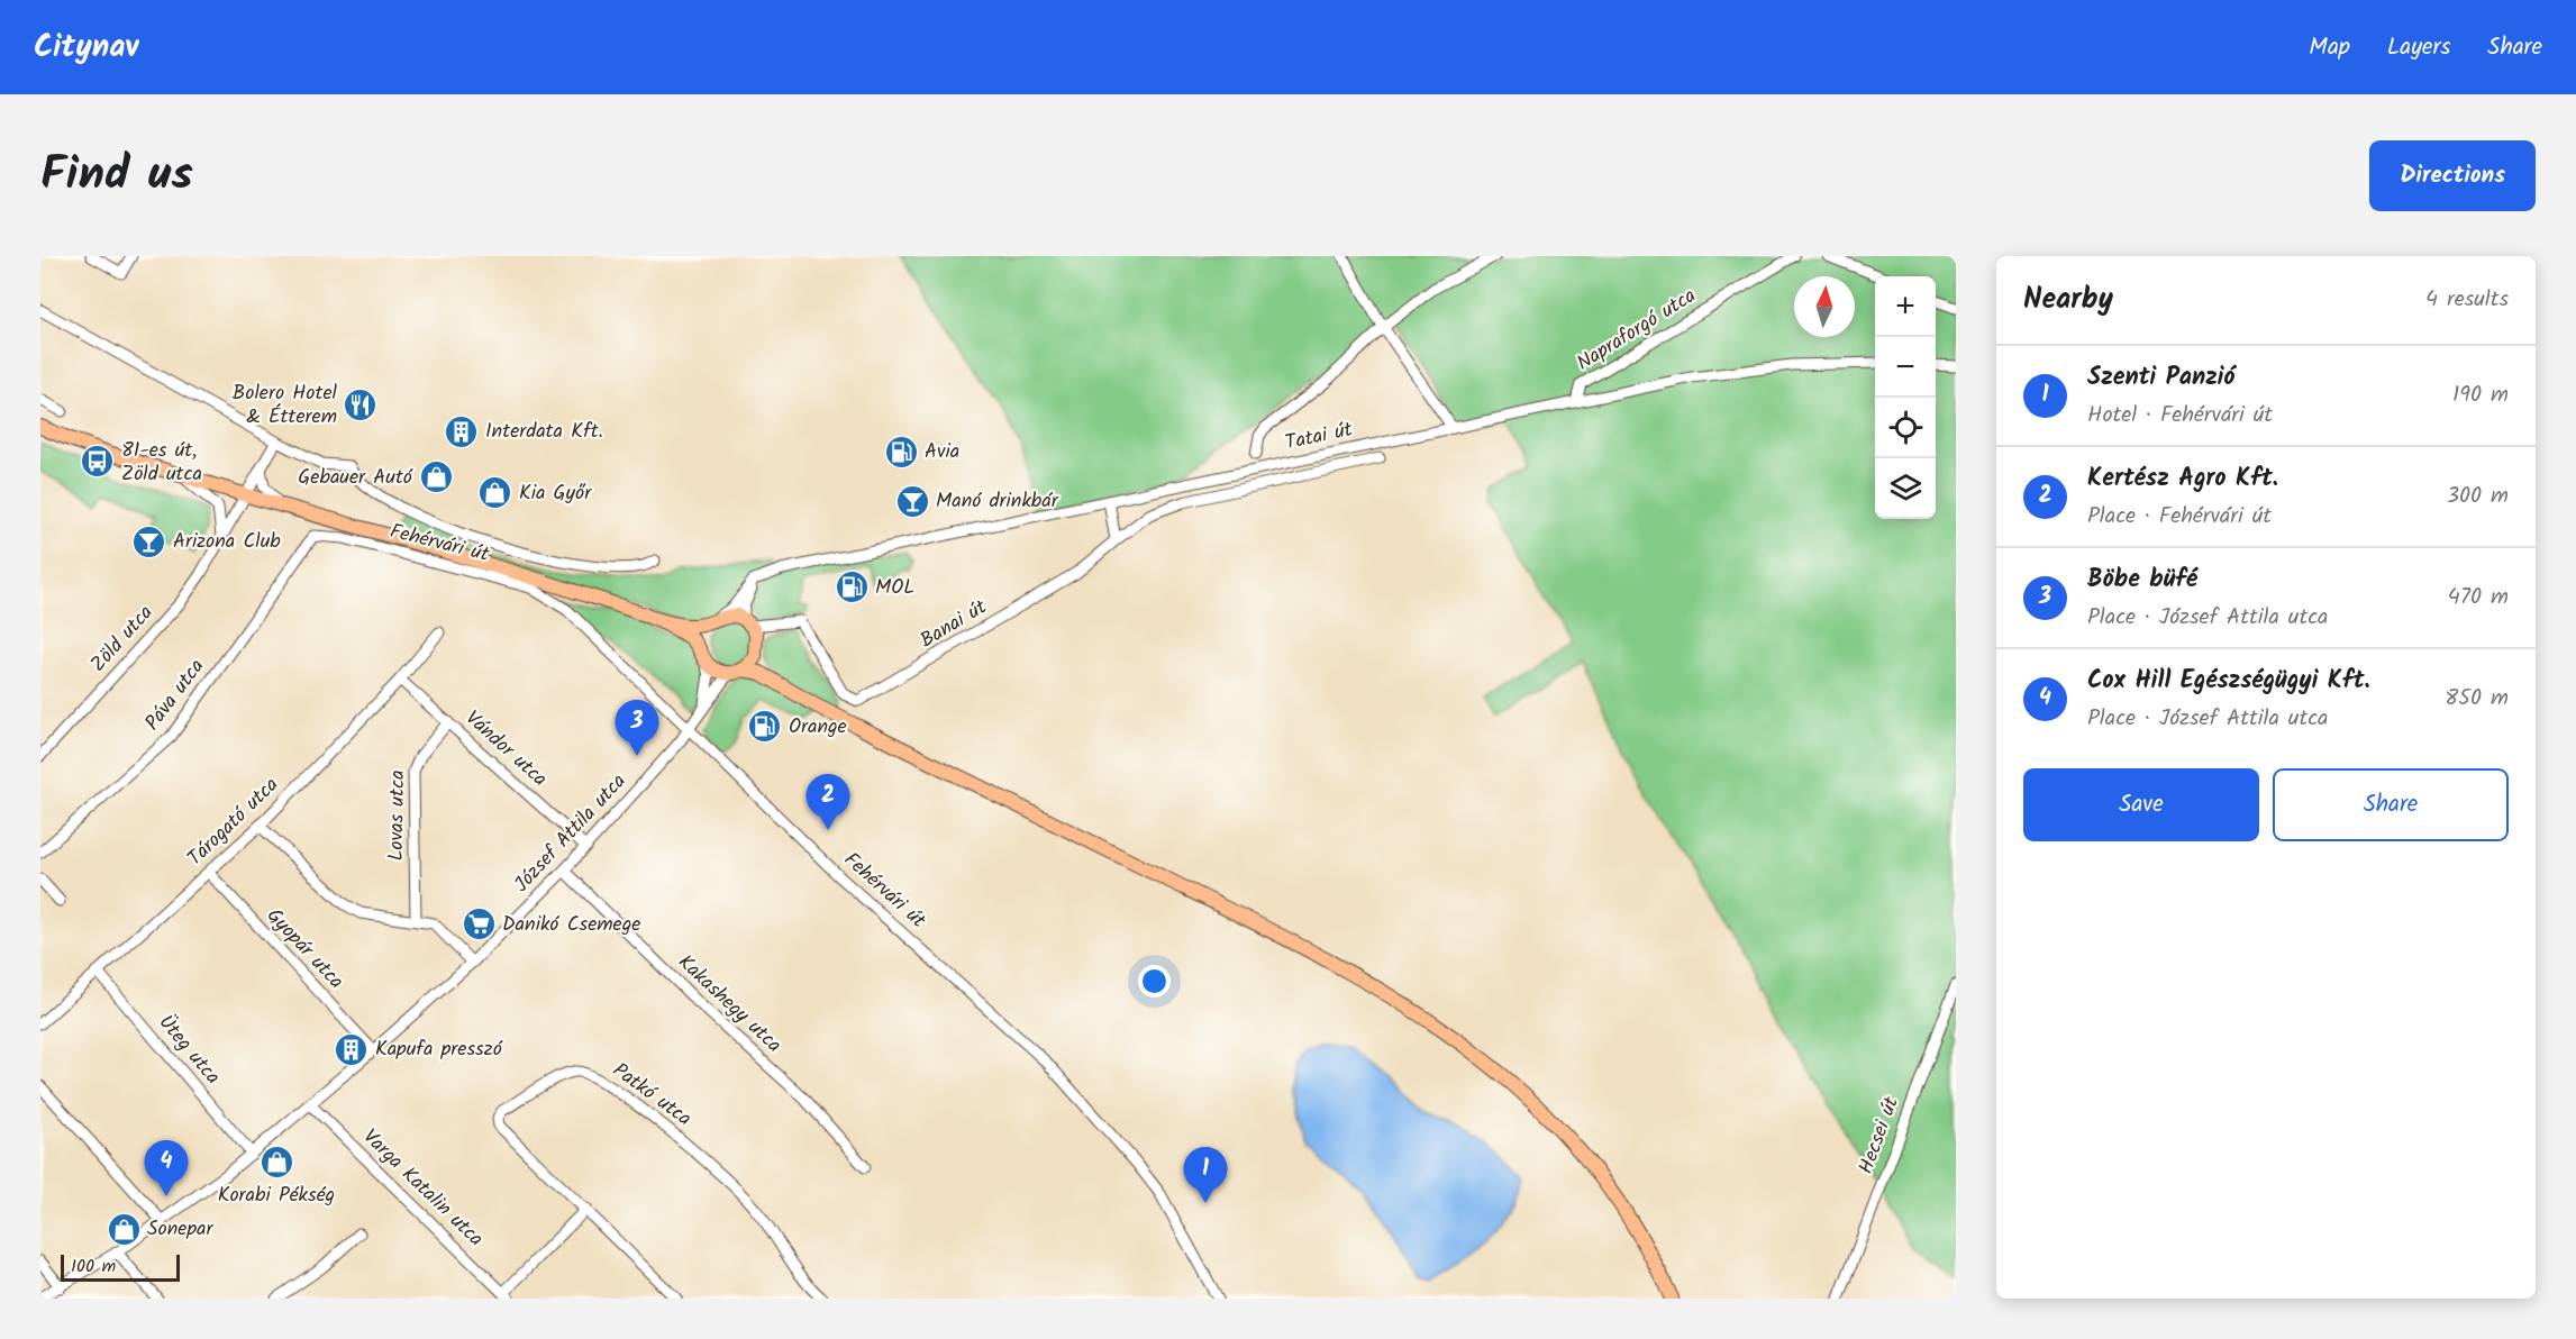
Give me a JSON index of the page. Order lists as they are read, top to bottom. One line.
{"streets":{"street":["Napraforgó utca","Tatai út","Fehérvári út","Banai út","Zöld utca","Páva utca","Vándor utca","Lovas utca","Tárogató utca","József Attila utca","Gyopár utca","Kakashegy utca","Üteg utca","Patkó utca","Hecsei út","Varga Katalin utca"]},"crossings":[["Napraforgó utca","Tatai út"],["Tatai út","Banai út"],["Tatai út","József Attila utca"],["Fehérvári út","Zöld utca"],["Fehérvári út","Páva utca"],["Fehérvári út","József Attila utca"],["Vándor utca","Lovas utca"],["Vándor utca","Tárogató utca"],["Vándor utca","József Attila utca"],["Tárogató utca","Gyopár utca"],["Tárogató utca","Üteg utca"],["József Attila utca","Gyopár utca"],["József Attila utca","Kakashegy utca"],["József Attila utca","Üteg utca"],["József Attila utca","Varga Katalin utca"]],"places":{"restaurant":["Bolero Hotel & Étterem"],"building":["Interdata Kft.","Kapufa presszó"],"fuel station":["Avia","MOL","Orange"],"bus stop":["81-es út, Zöld utca"],"shop":["Gebauer Autó","Kia Győr","Korabi Pékség","Sonepar"],"bar":["Manó drinkbár","Arizona Club"],"supermarket":["Danikó Csemege"]},"scale_bar":"100 m","north":"top","page":{"header":"Citynav","nav":["Map","Layers","Share"],"title":"Find us","buttons":["Directions",["Save","Share"]],"heading":["Nearby","4 results"],"map_buttons":["+","−"],"list":[{"mark":"1","name":"Szenti Panzió","note":"Hotel · Fehérvári út","value":"190 m"},{"mark":"2","name":"Kertész Agro Kft.","note":"Place · Fehérvári út","value":"300 m"},{"mark":"3","name":"Böbe büfé","note":"Place · József Attila utca","value":"470 m"},{"mark":"4","name":"Cox Hill Egészségügyi Kft.","note":"Place · József Attila utca","value":"850 m"}],"pins":["3","2","4","1"],"scale":"100 m"}}
